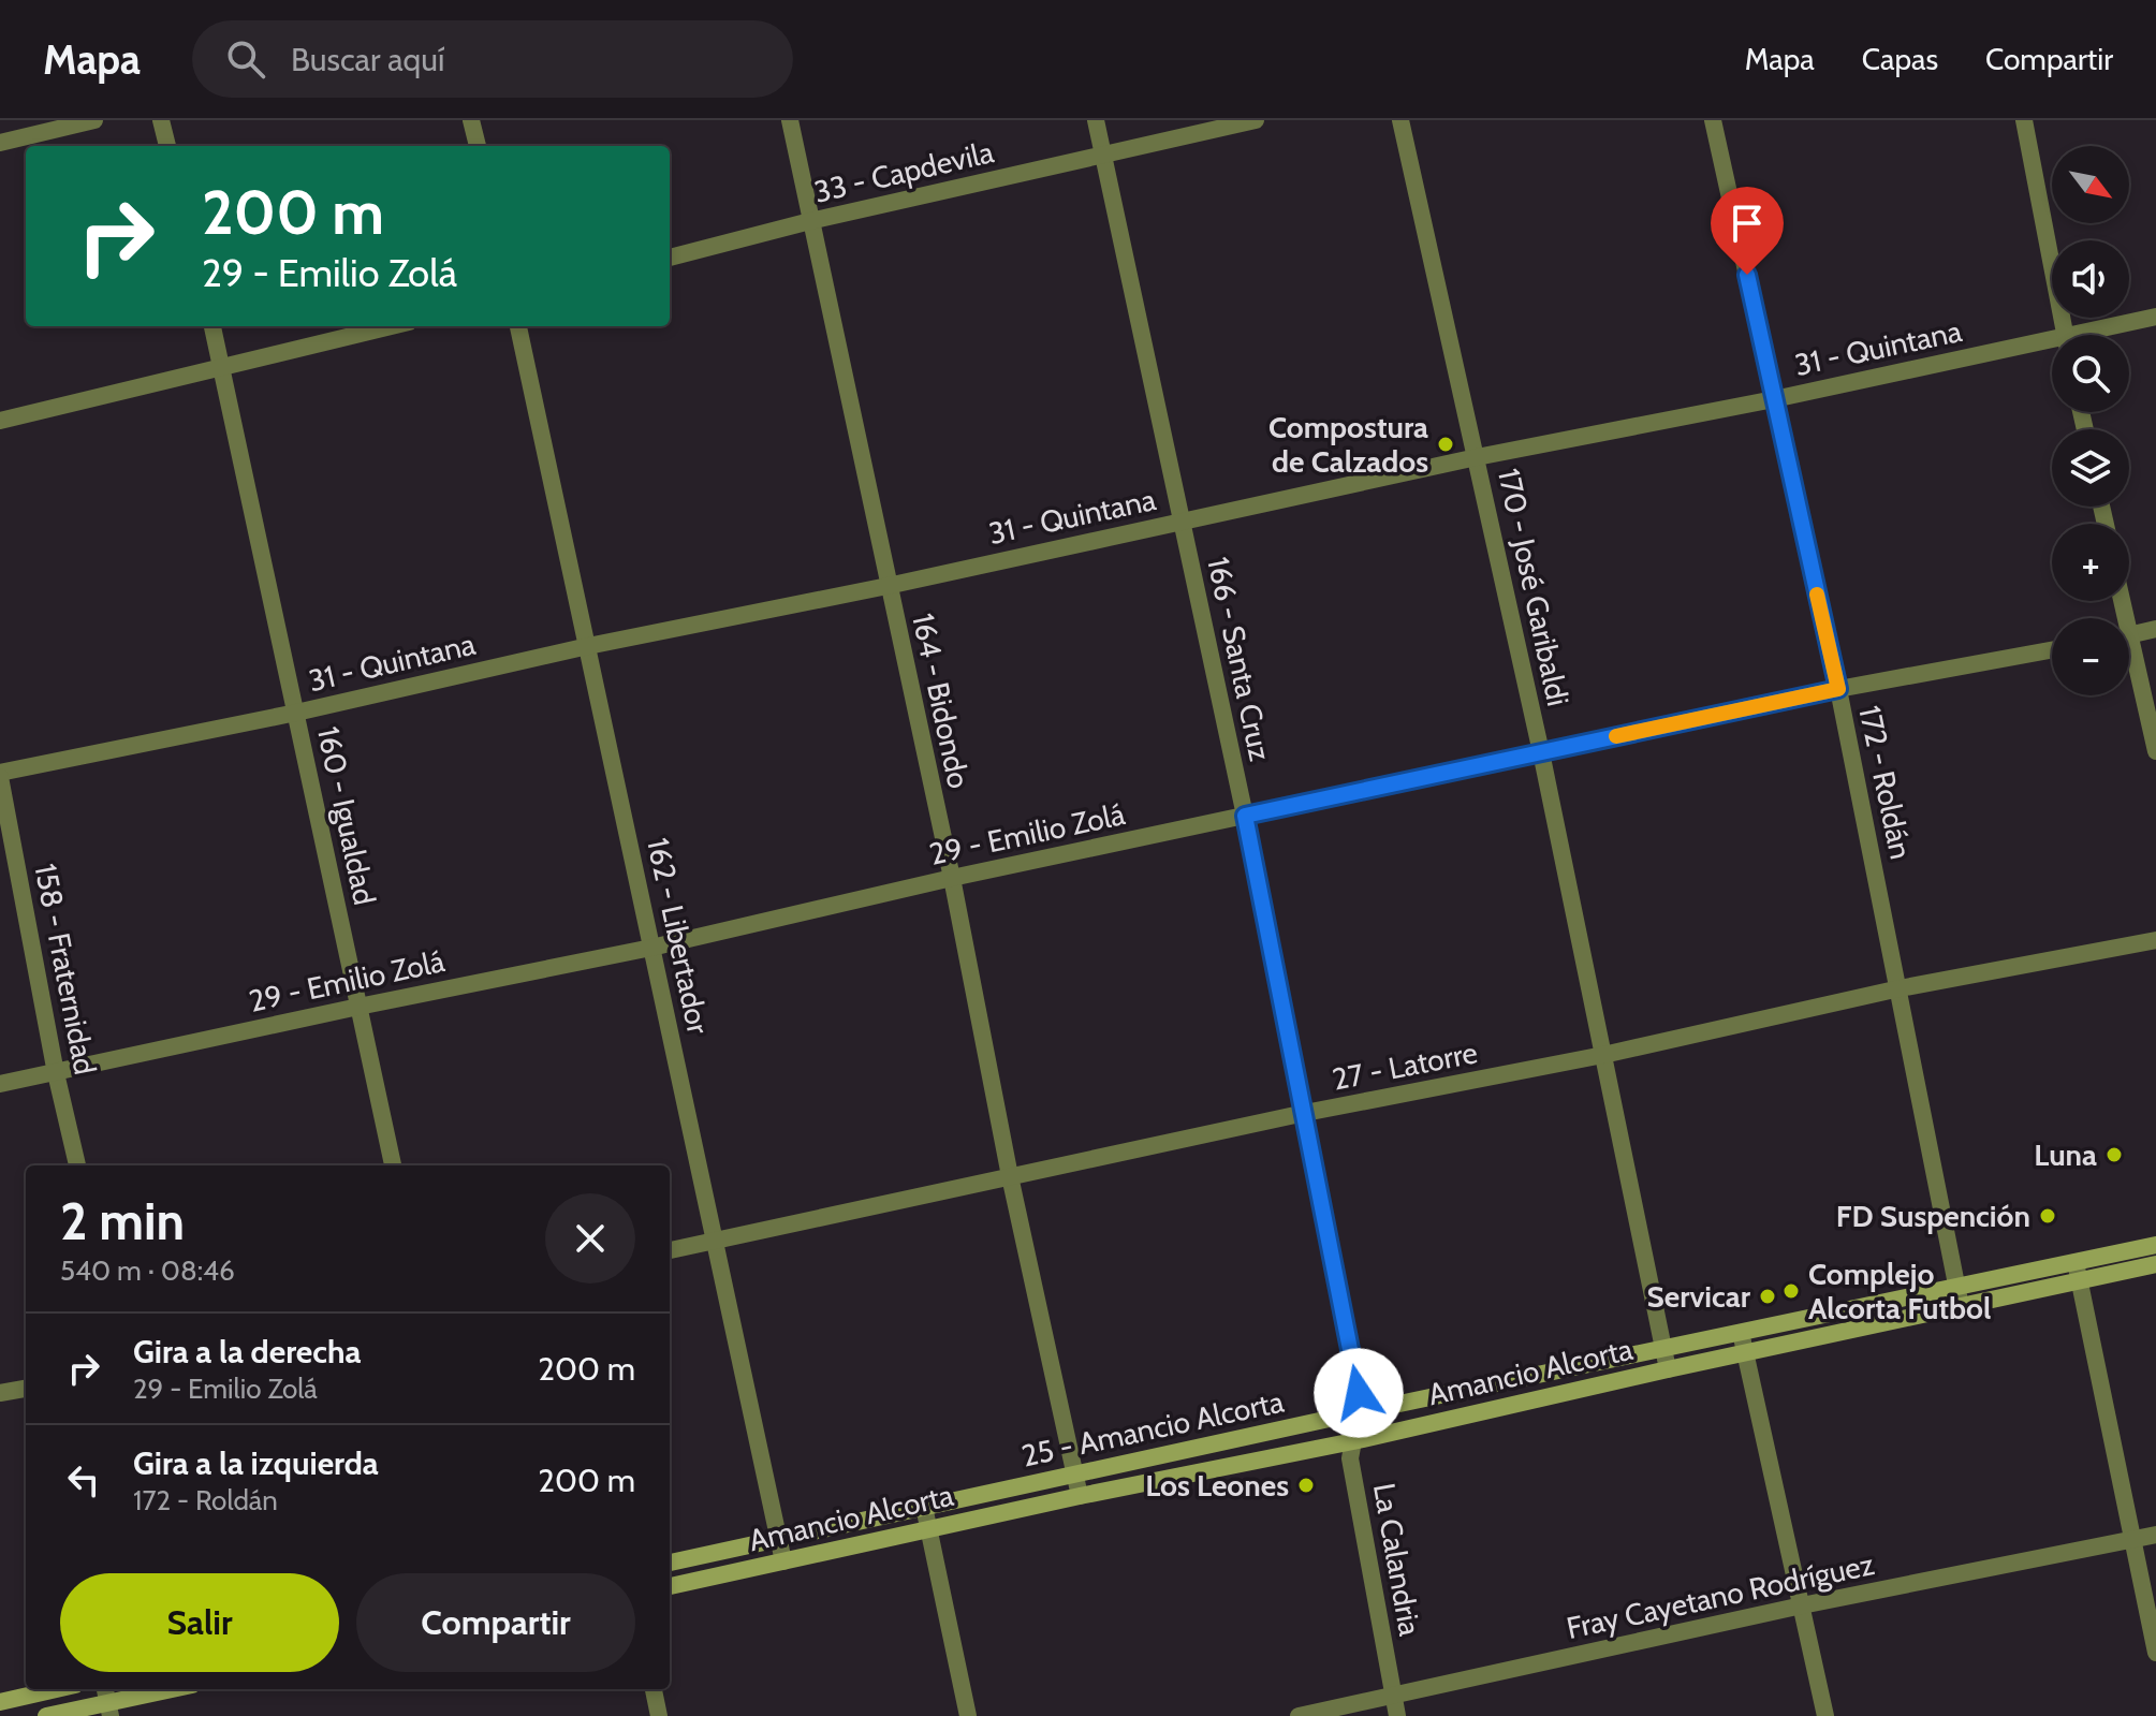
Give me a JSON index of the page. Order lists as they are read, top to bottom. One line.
{"streets":{"main road":["Amancio Alcorta","25 - Amancio Alcorta"],"street":["33 - Capdevila","31 - Quintana","170 - José Garibaldi","166 - Santa Cruz","164 - Bidondo","172 - Roldán","160 - Igualdad","29 - Emilio Zolá","162 - Libertador","158 - Fraternidad","27 - Latorre","La Calandria","Fray Cayetano Rodríguez"]},"crossings":[["33 - Capdevila","166 - Santa Cruz"],["33 - Capdevila","164 - Bidondo"],["31 - Quintana","170 - José Garibaldi"],["31 - Quintana","166 - Santa Cruz"],["31 - Quintana","164 - Bidondo"],["31 - Quintana","172 - Roldán"],["31 - Quintana","160 - Igualdad"],["31 - Quintana","162 - Libertador"],["31 - Quintana","158 - Fraternidad"],["170 - José Garibaldi","29 - Emilio Zolá"],["170 - José Garibaldi","27 - Latorre"],["170 - José Garibaldi","Amancio Alcorta"],["170 - José Garibaldi","25 - Amancio Alcorta"],["166 - Santa Cruz","29 - Emilio Zolá"],["166 - Santa Cruz","27 - Latorre"],["166 - Santa Cruz","25 - Amancio Alcorta"],["166 - Santa Cruz","La Calandria"],["164 - Bidondo","29 - Emilio Zolá"],["164 - Bidondo","27 - Latorre"],["164 - Bidondo","Amancio Alcorta"],["164 - Bidondo","25 - Amancio Alcorta"],["172 - Roldán","29 - Emilio Zolá"],["172 - Roldán","27 - Latorre"],["172 - Roldán","Amancio Alcorta"],["172 - Roldán","25 - Amancio Alcorta"],["160 - Igualdad","29 - Emilio Zolá"],["29 - Emilio Zolá","162 - Libertador"],["29 - Emilio Zolá","158 - Fraternidad"],["162 - Libertador","27 - Latorre"],["162 - Libertador","Amancio Alcorta"],["162 - Libertador","25 - Amancio Alcorta"],["Amancio Alcorta","25 - Amancio Alcorta"],["Amancio Alcorta","La Calandria"],["25 - Amancio Alcorta","La Calandria"],["La Calandria","Fray Cayetano Rodríguez"]],"places":["Compostura de Calzados","Luna","FD Suspención","Complejo Alcorta Futbol","Servicar","Los Leones"],"north":"bottom right","page":{"header":"Mapa","search":"Buscar aquí","nav":["Mapa","Capas","Compartir"],"map_buttons":["+","−"],"turn":["200 m","29 - Emilio Zolá"],"heading":["2 min","540 m · 08:46"],"list":[{"name":"Gira a la derecha","note":"29 - Emilio Zolá","value":"200 m"},{"name":"Gira a la izquierda","note":"172 - Roldán","value":"200 m"}],"buttons":["Salir","Compartir"]}}
